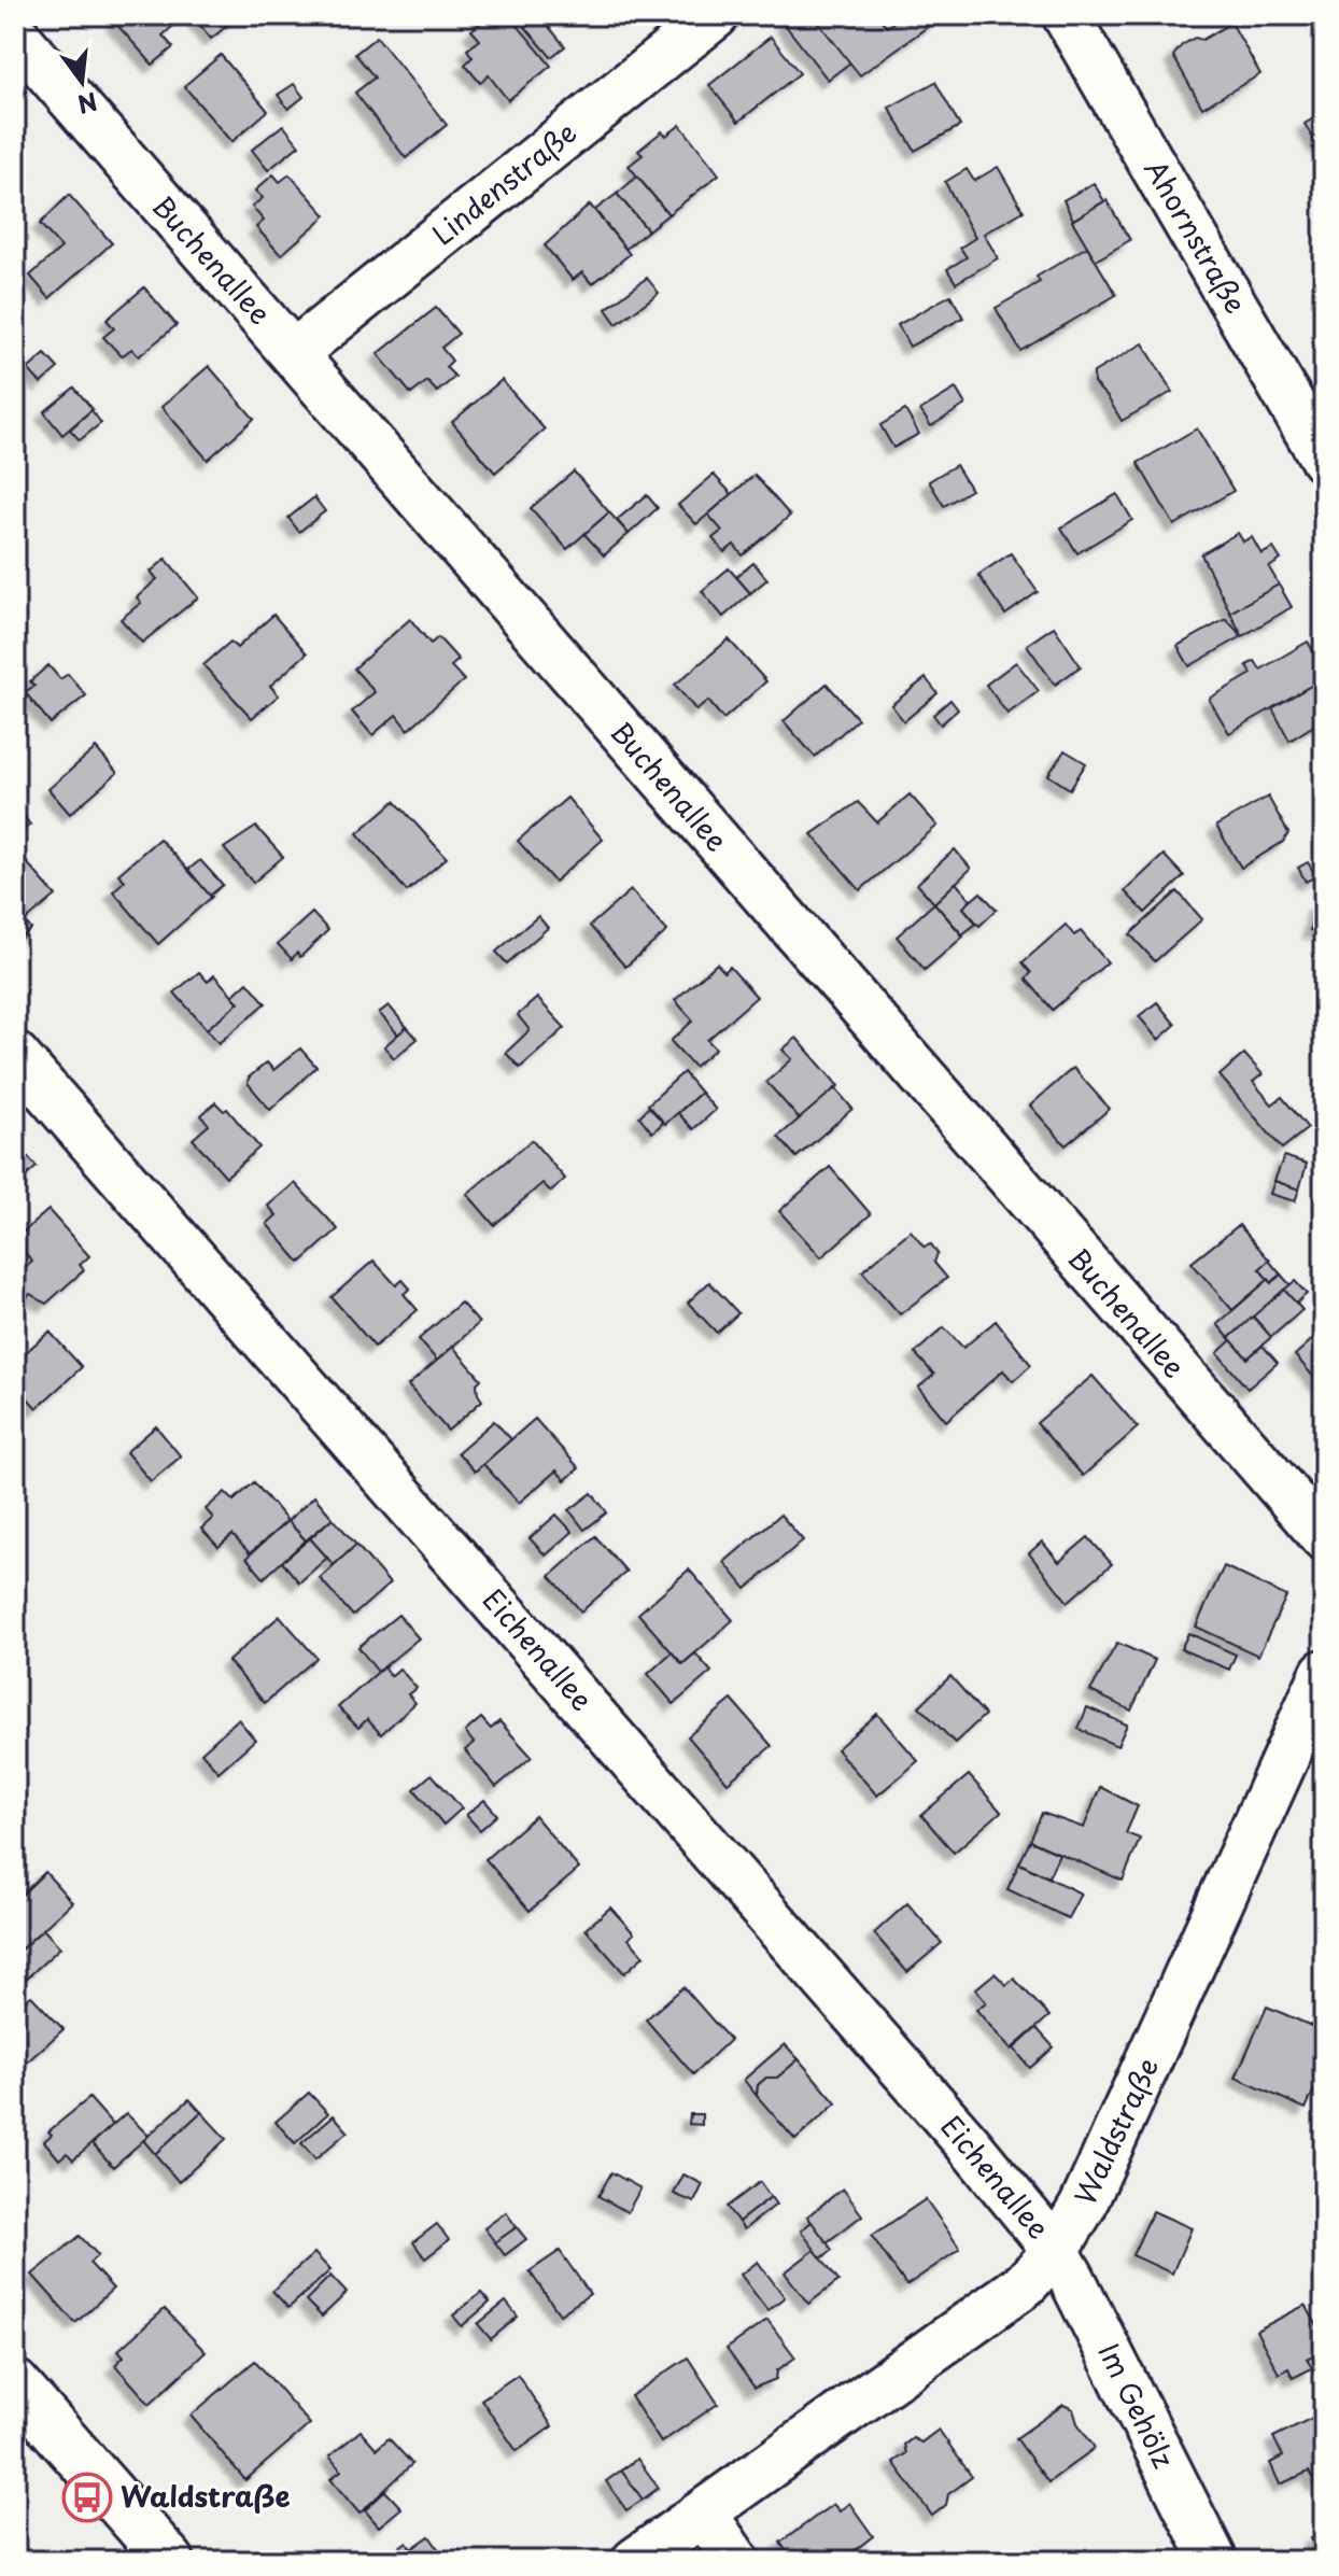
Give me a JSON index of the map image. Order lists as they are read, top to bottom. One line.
{"streets":{"street":["Lindenstraße","Ahornstraße","Buchenallee","Eichenallee","Waldstraße","Im Gehölz"]},"crossings":[["Lindenstraße","Buchenallee"],["Eichenallee","Waldstraße"],["Eichenallee","Im Gehölz"],["Waldstraße","Im Gehölz"]],"places":{"bus stop":["Waldstraße"]},"north":"bottom"}
